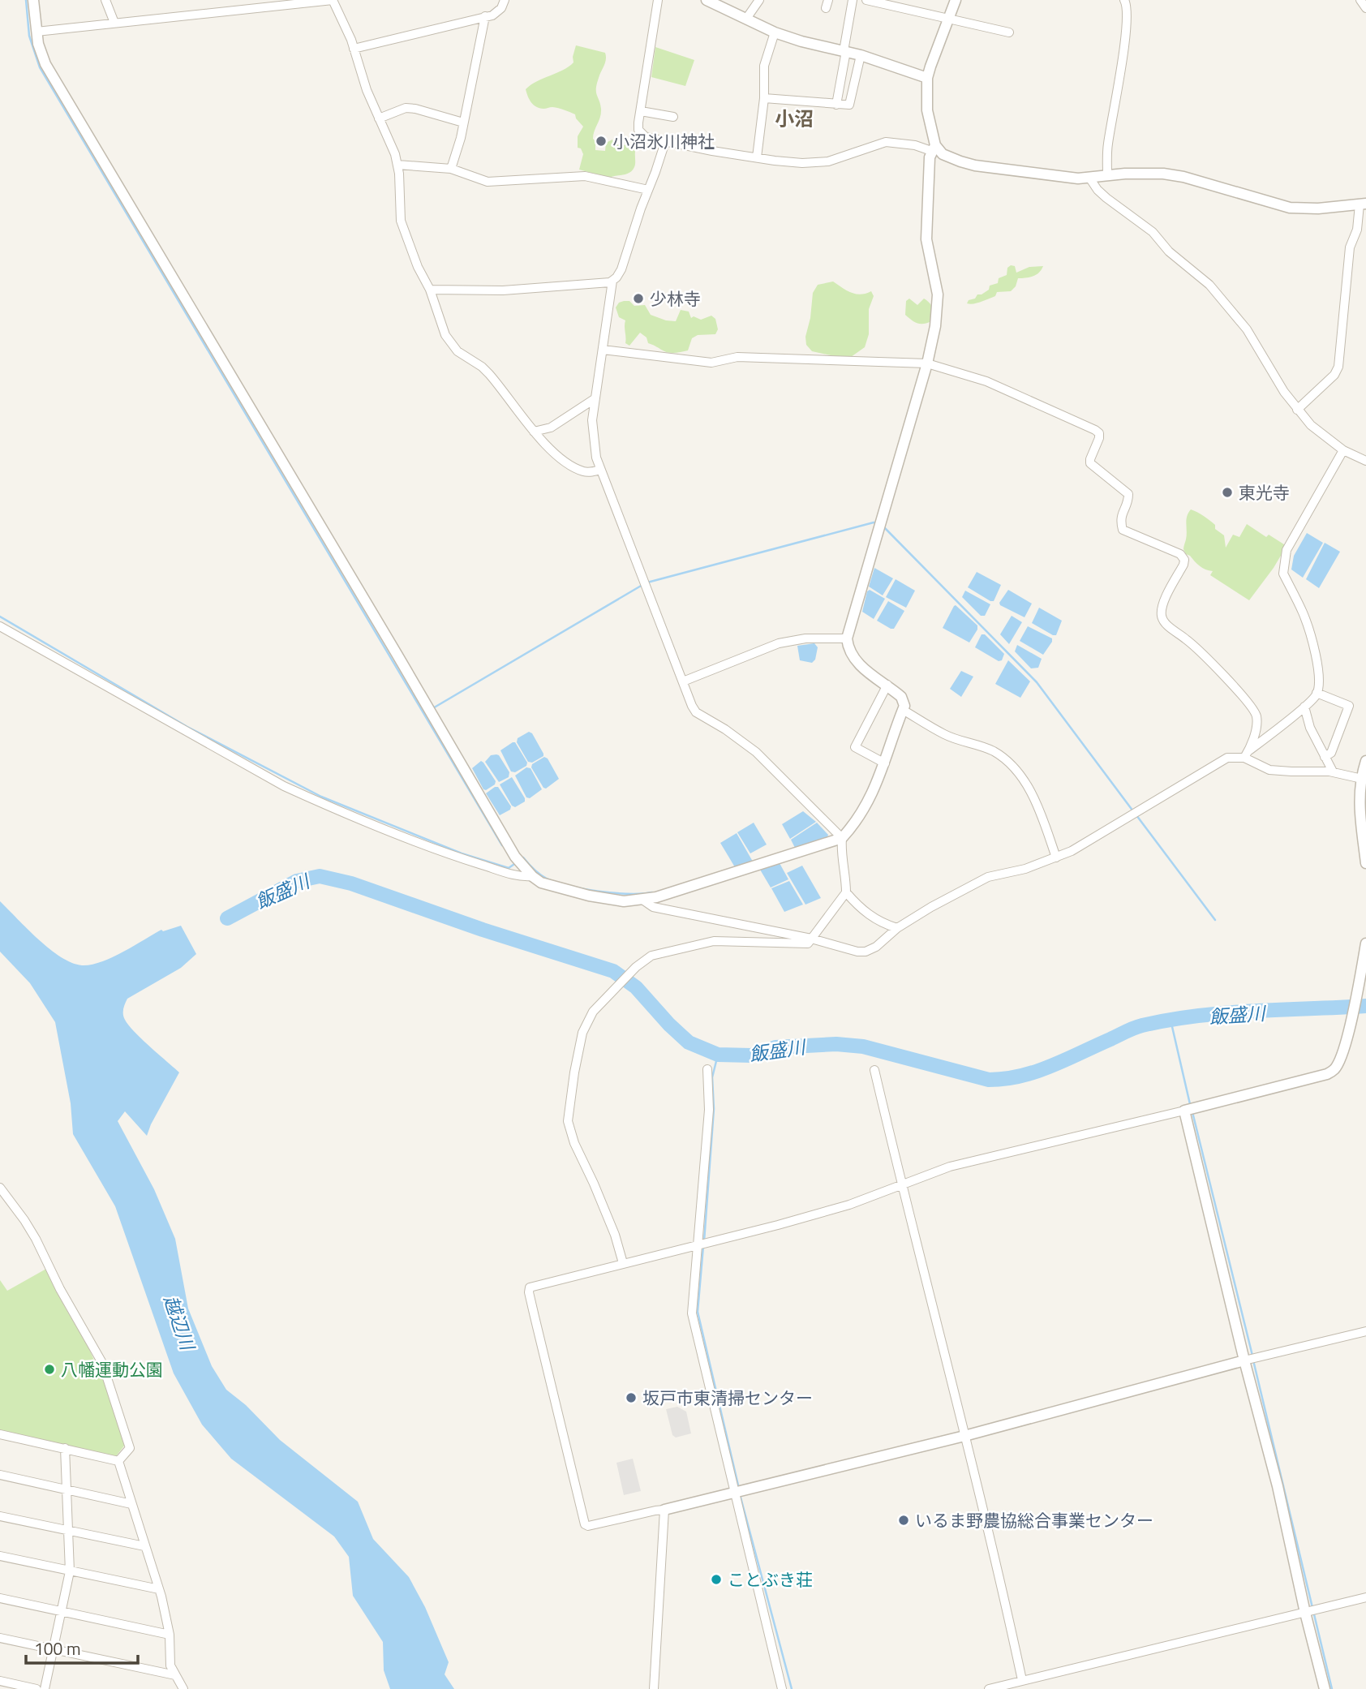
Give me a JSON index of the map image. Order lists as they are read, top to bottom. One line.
{"districts":["小沼"],"water":["飯盛川","越辺川"],"places":["小沼氷川神社","少林寺","東光寺","八幡運動公園","坂戸市東清掃センター","いるま野農協総合事業センター","ことぶき荘"],"scale_bar":"100 m"}
